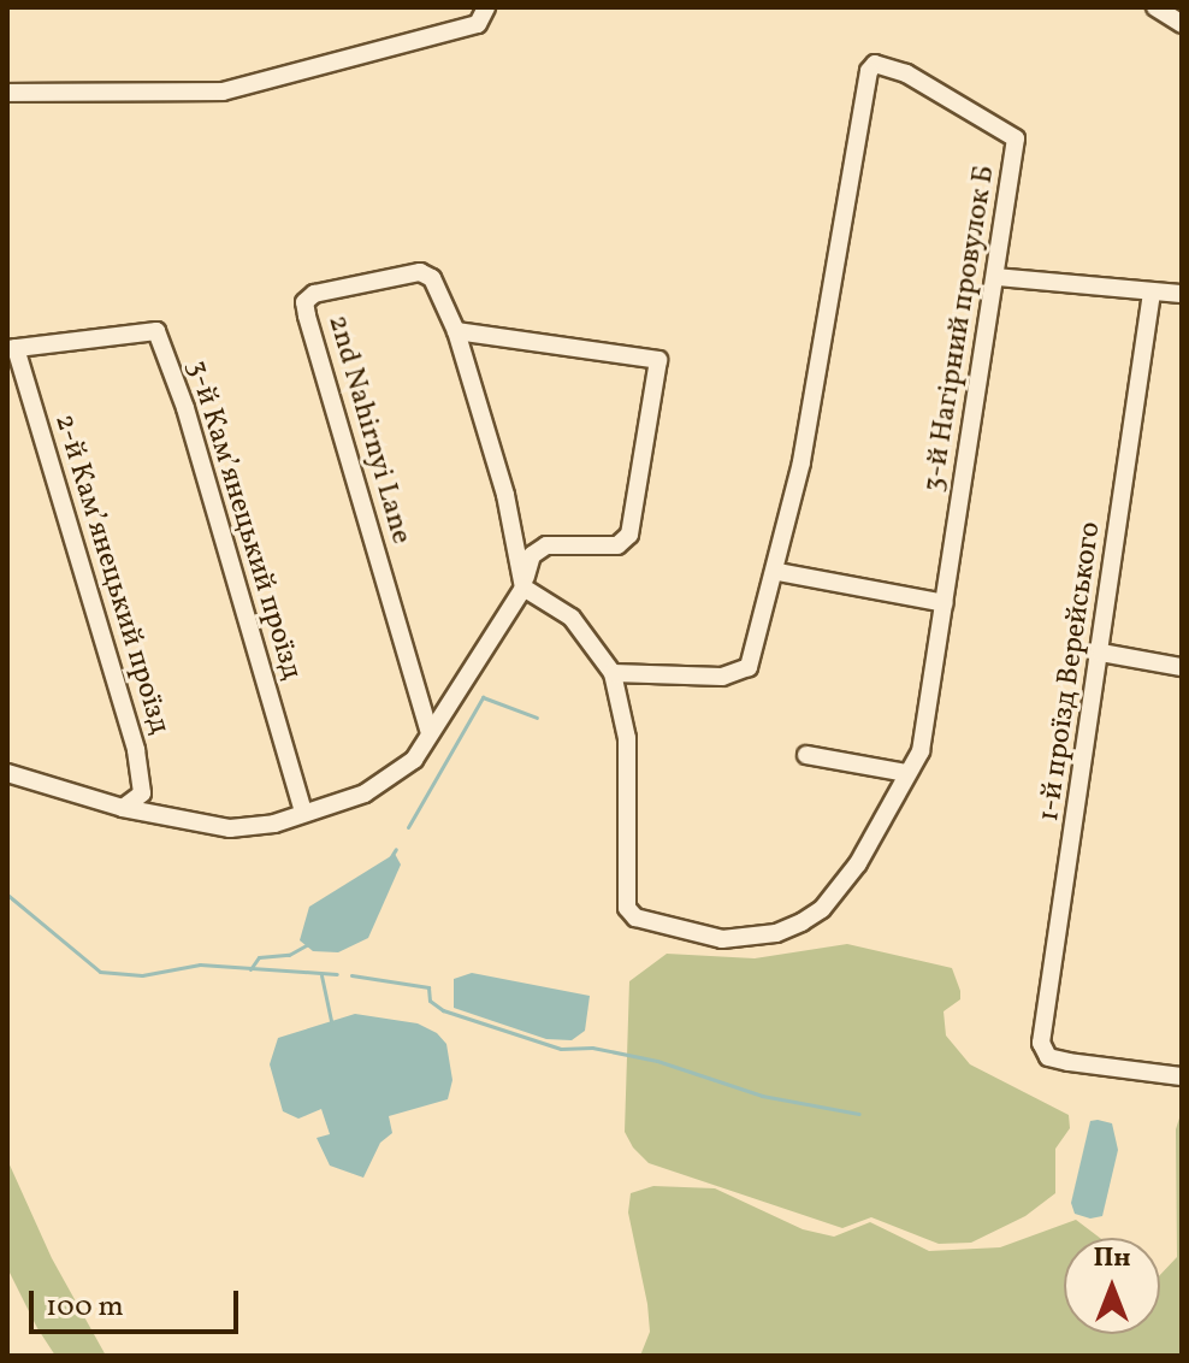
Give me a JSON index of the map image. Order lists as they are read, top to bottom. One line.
{"streets":{"street":["3-й Нагірний провулок Б","2nd Nahirnyi Lane","3-й Камʼянецький проїзд","2-й Камʼянецький проїзд","1-й проїзд Верейського"]},"crossings":[["3-й Камʼянецький проїзд","2-й Камʼянецький проїзд"]],"scale_bar":"100 m","north":"top"}
